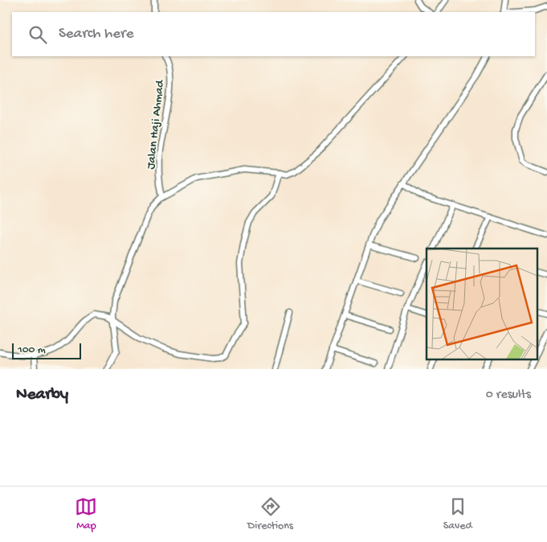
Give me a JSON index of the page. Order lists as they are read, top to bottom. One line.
{"streets":{"street":["Jalan Haji Ahmad"]},"scale_bar":"100 m","page":{"search":"Search here","scale":"100 m","heading":["Nearby","0 results"],"nav":["Map","Directions","Saved"]}}
